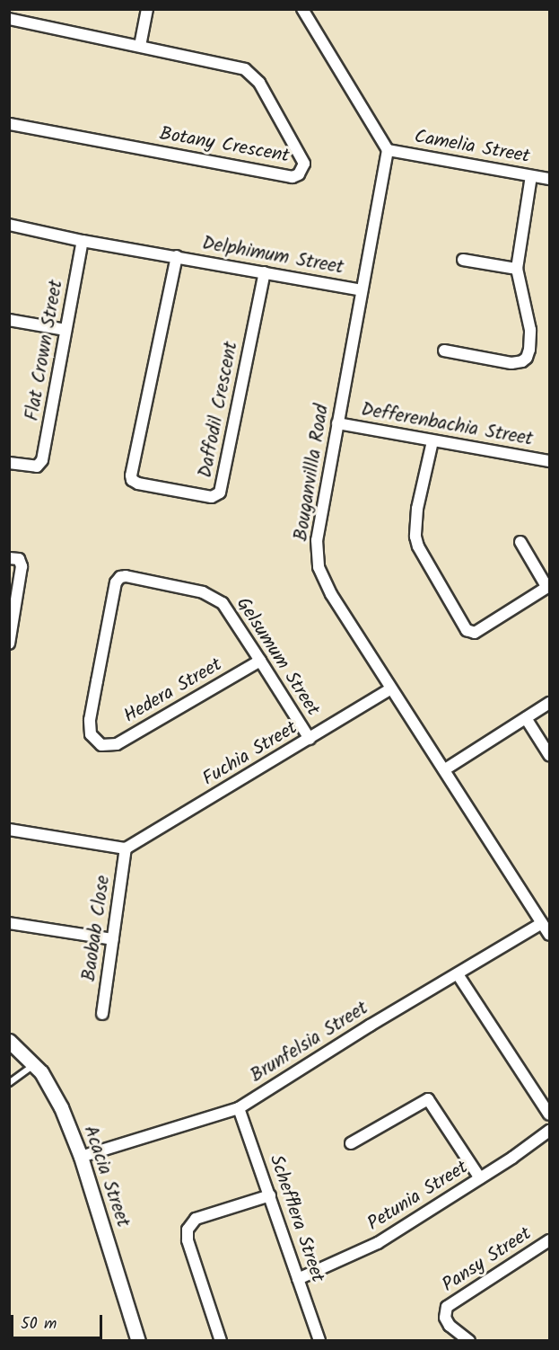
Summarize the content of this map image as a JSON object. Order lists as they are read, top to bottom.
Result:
{
  "streets": {
    "street": [
      "Botany Crescent",
      "Camelia Street",
      "Delphimum Street",
      "Flat Crown Street",
      "Daffodil Crescent",
      "Defferenbachia Street",
      "Bouganvillla Road",
      "Gelsumum Street",
      "Hedera Street",
      "Fuchia Street",
      "Baobab Close",
      "Brunfelsia Street",
      "Acacia Street",
      "Petunia Street",
      "Schefflera Street",
      "Pansy Street"
    ]
  },
  "crossings": [
    ["Camelia Street", "Bouganvillla Road"],
    ["Delphimum Street", "Flat Crown Street"],
    ["Delphimum Street", "Daffodil Crescent"],
    ["Delphimum Street", "Bouganvillla Road"],
    ["Defferenbachia Street", "Bouganvillla Road"],
    ["Bouganvillla Road", "Fuchia Street"],
    ["Bouganvillla Road", "Brunfelsia Street"],
    ["Gelsumum Street", "Hedera Street"],
    ["Gelsumum Street", "Fuchia Street"],
    ["Fuchia Street", "Baobab Close"],
    ["Brunfelsia Street", "Acacia Street"],
    ["Brunfelsia Street", "Schefflera Street"],
    ["Petunia Street", "Schefflera Street"]
  ],
  "scale_bar": "50 m"
}
